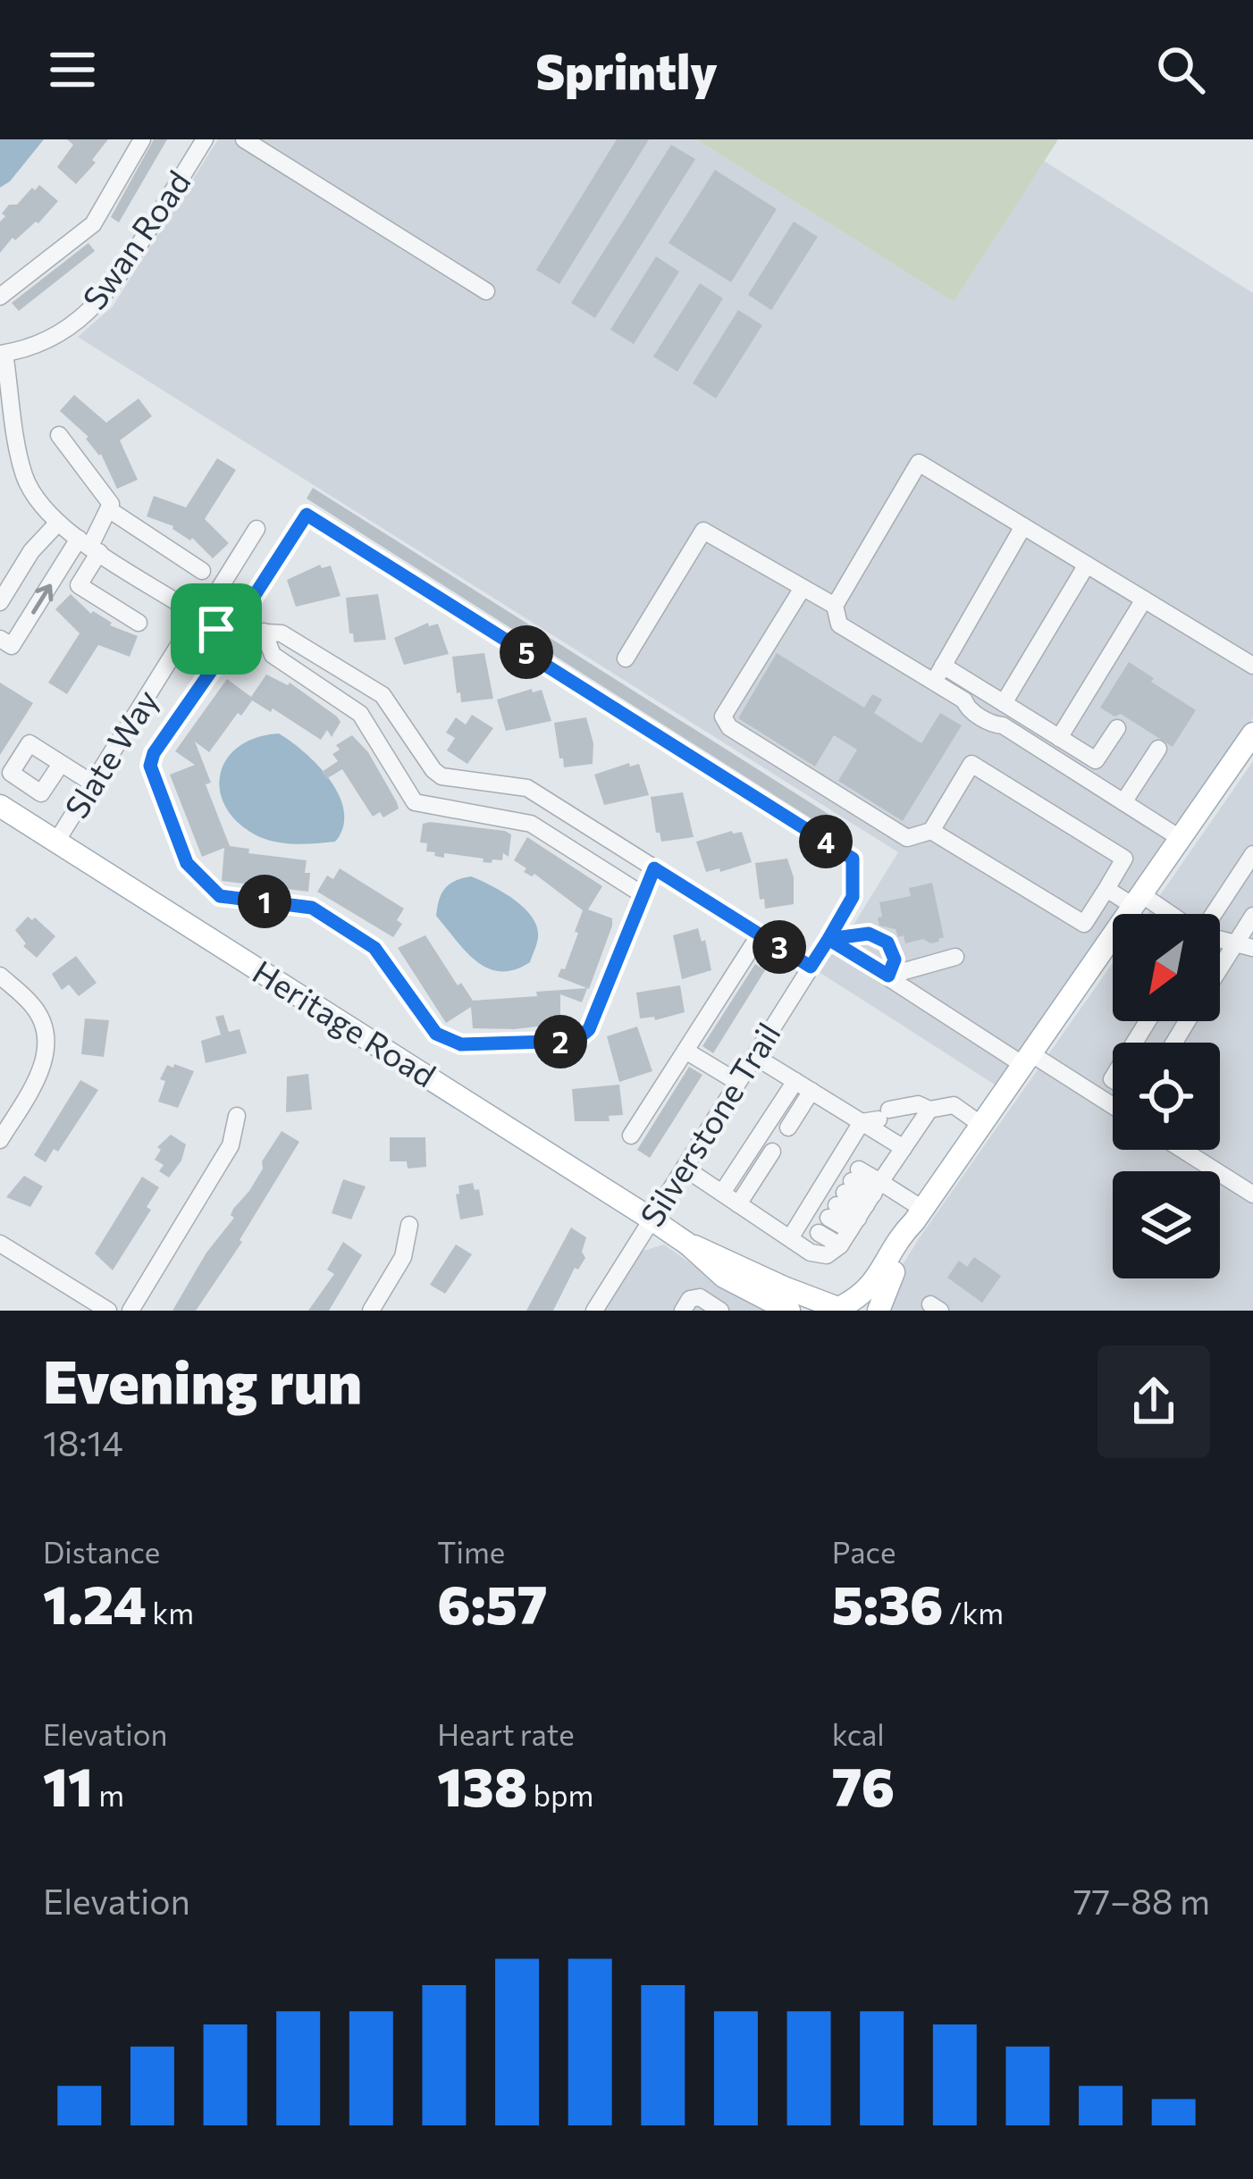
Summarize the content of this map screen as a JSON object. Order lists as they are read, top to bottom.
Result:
{
  "streets": {
    "main road": ["Heritage Road"],
    "street": ["Swan Road", "Slate Way", "Silverstone Trail"]
  },
  "crossings": [
    ["Slate Way", "Heritage Road"],
    ["Heritage Road", "Silverstone Trail"]
  ],
  "north": "bottom left",
  "page": {
    "header": "Sprintly",
    "pins": [
      "5",
      "4",
      "1",
      "3",
      "2"
    ],
    "heading": ["Evening run", "18:14"],
    "stats": [
      ["Distance", "1.24 km"],
      ["Time", "6:57"],
      ["Pace", "5:36 /km"],
      ["Elevation", "11 m"],
      ["Heart rate", "138 bpm"],
      ["kcal", "76"]
    ],
    "chart": ["Elevation", "77–88 m"]
  }
}
